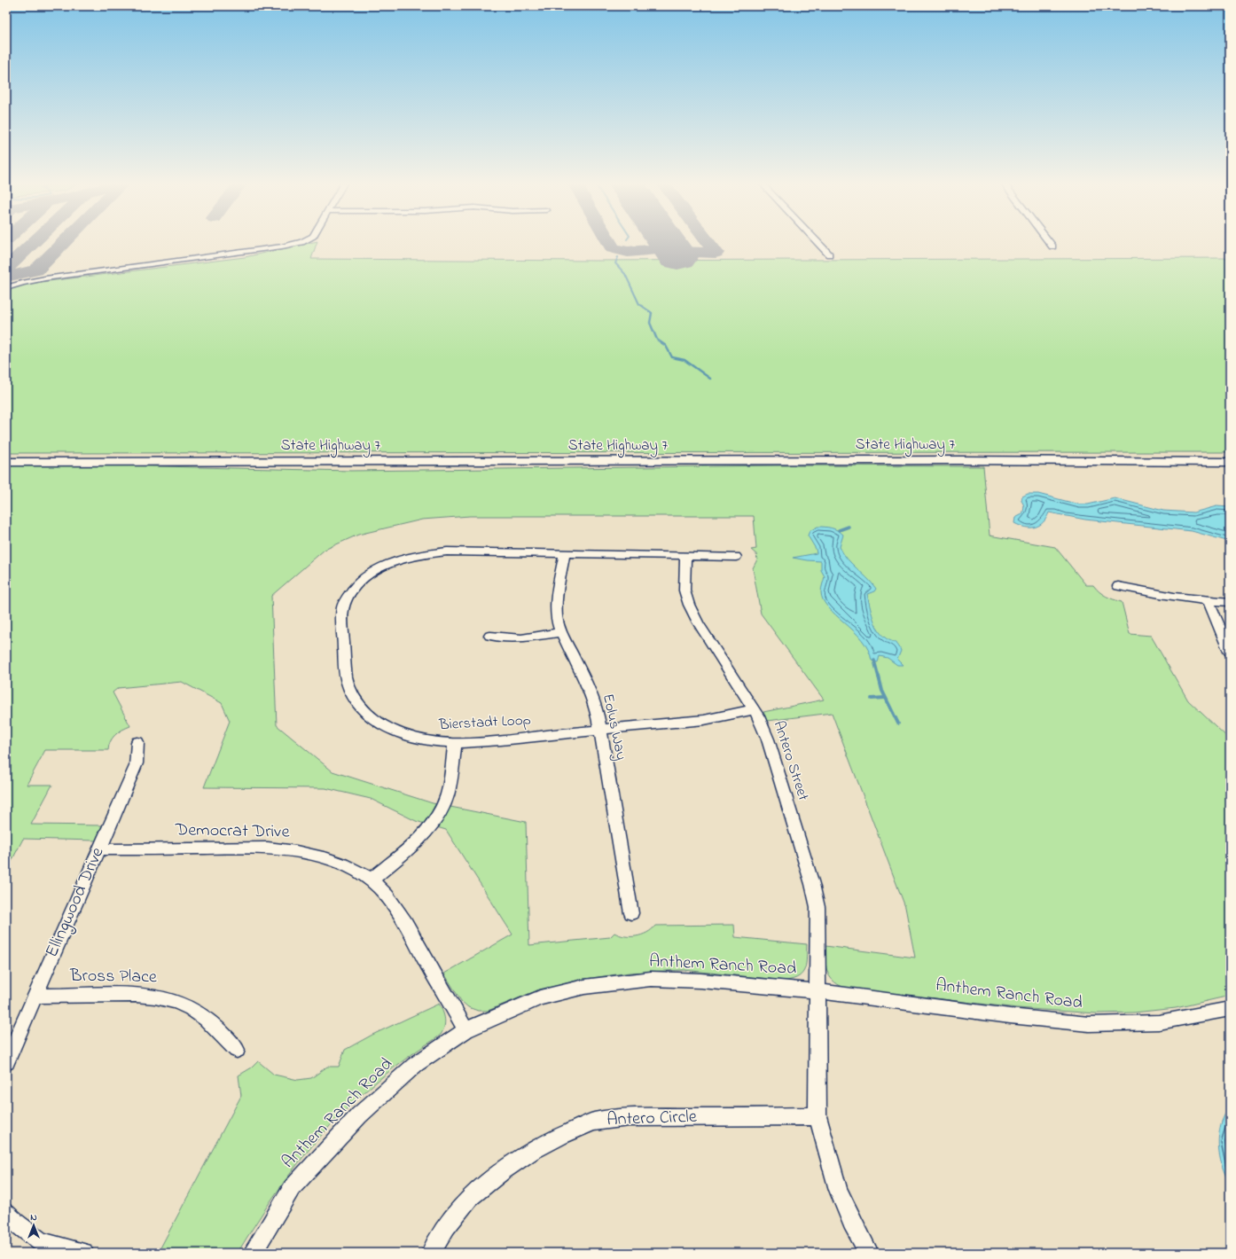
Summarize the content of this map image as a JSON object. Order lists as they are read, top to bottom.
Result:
{
  "streets": {
    "main road": ["State Highway 7"],
    "street": [
      "Bierstadt Loop",
      "Eolus Way",
      "Antero Street",
      "Democrat Drive",
      "Ellingwood Drive",
      "Anthem Ranch Road",
      "Bross Place",
      "Antero Circle"
    ]
  },
  "crossings": [
    ["Bierstadt Loop", "Eolus Way"],
    ["Bierstadt Loop", "Antero Street"],
    ["Antero Street", "Anthem Ranch Road"],
    ["Democrat Drive", "Ellingwood Drive"],
    ["Democrat Drive", "Anthem Ranch Road"],
    ["Ellingwood Drive", "Bross Place"]
  ],
  "north": "top"
}
